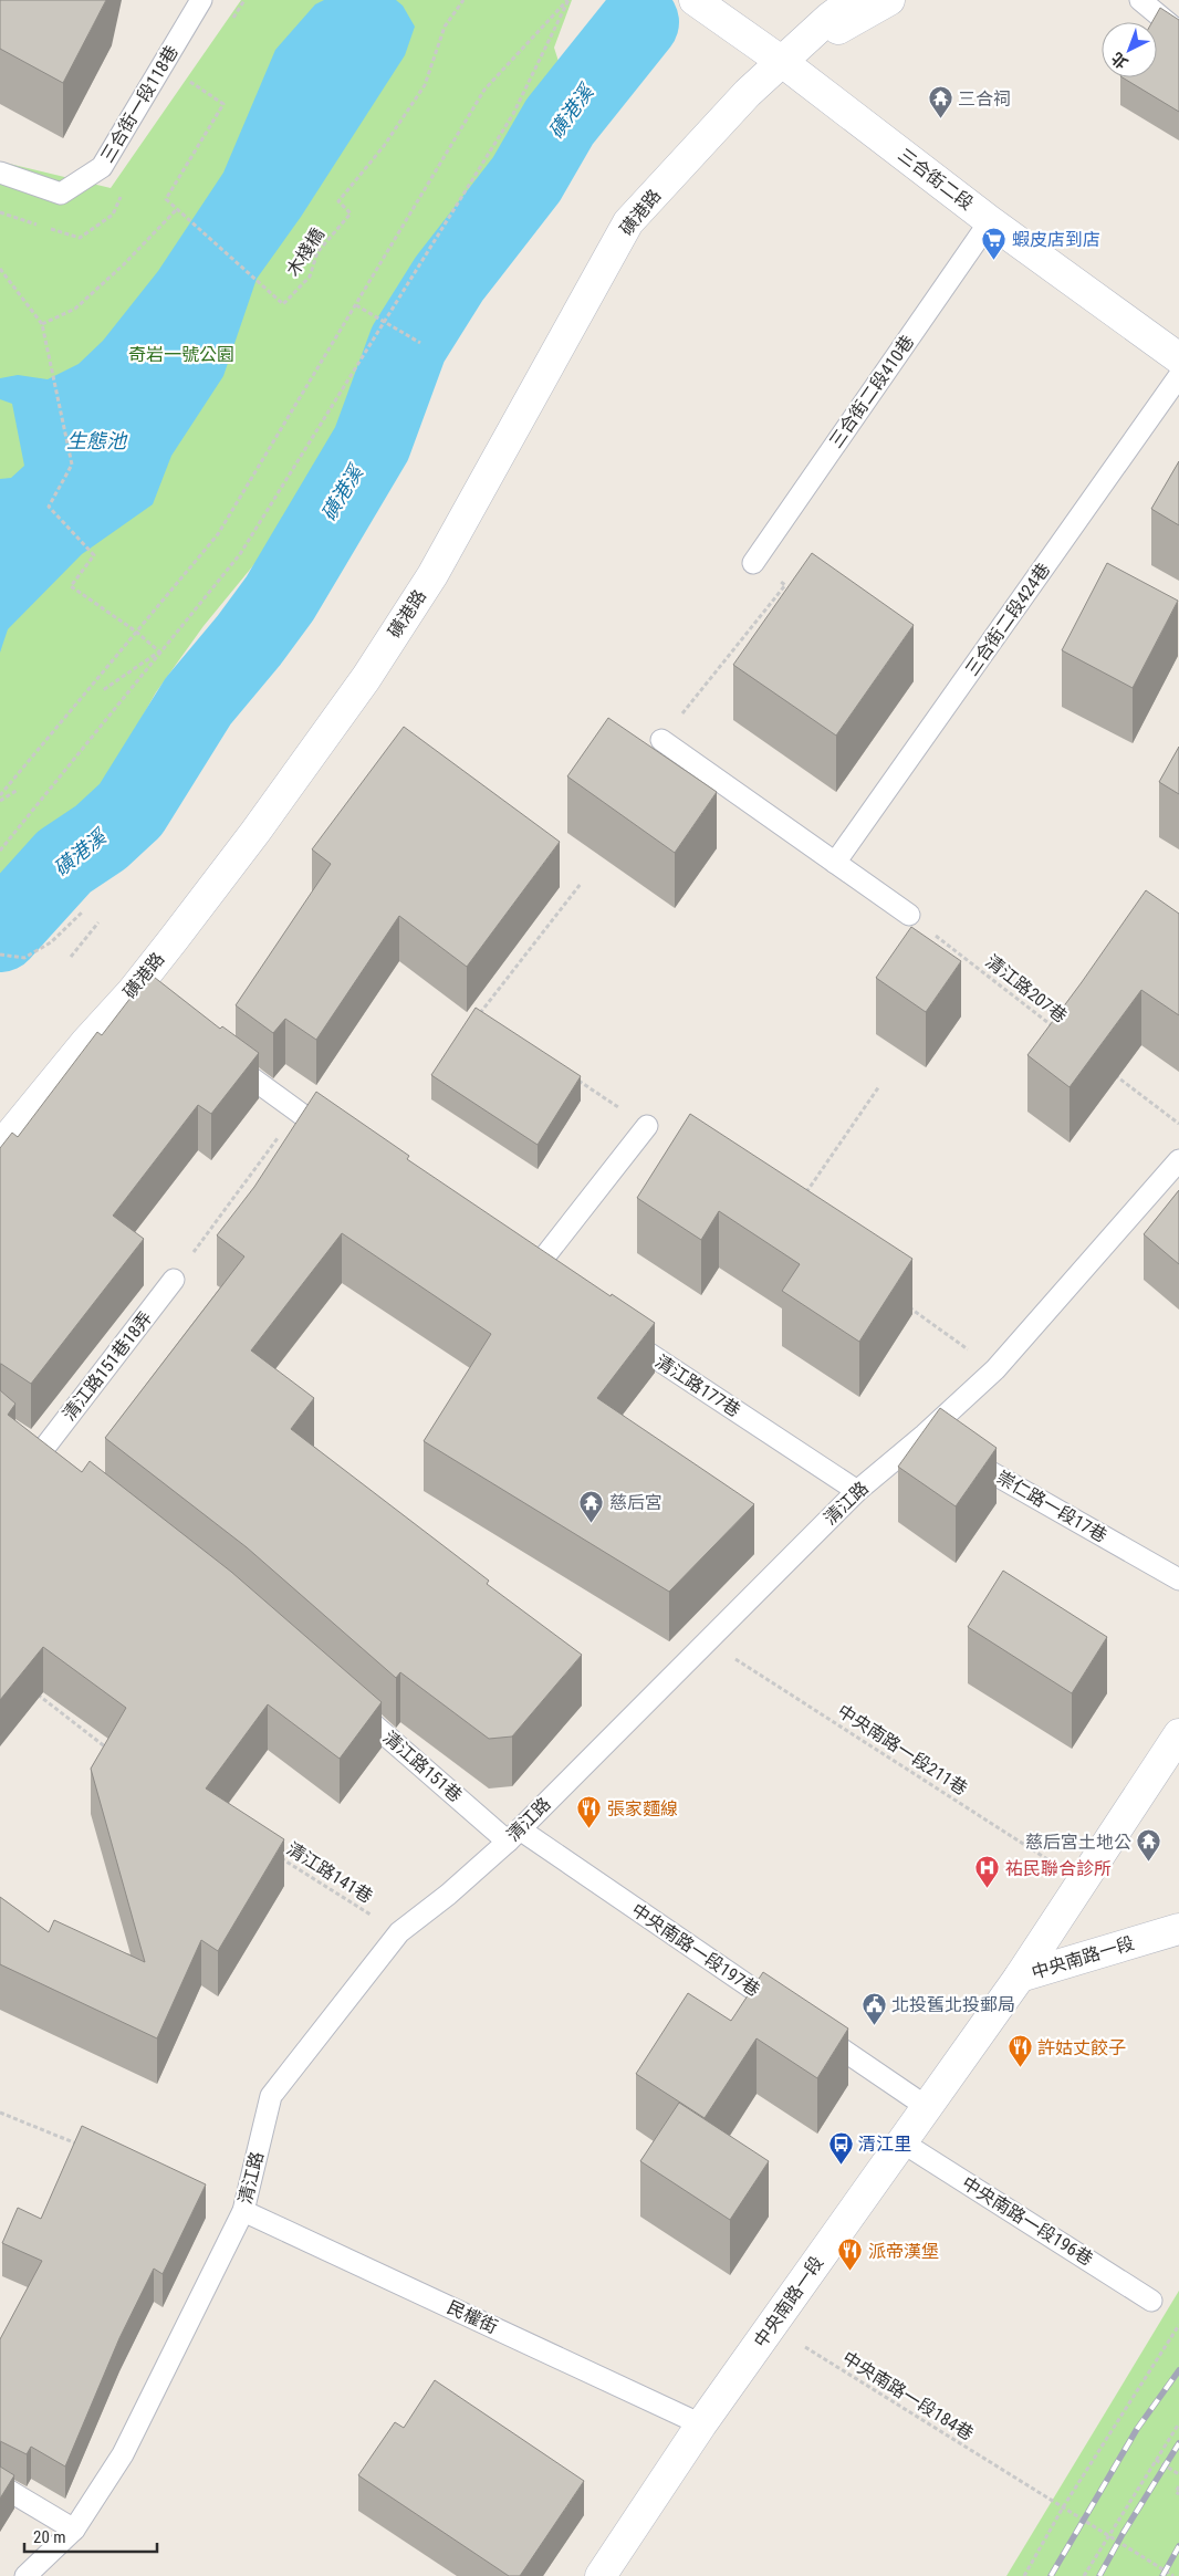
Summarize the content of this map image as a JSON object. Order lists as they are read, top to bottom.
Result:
{
  "streets": {
    "street": ["三合街二段", "磺港路", "中央南路一段"],
    "lane": [
      "三合街一段118巷",
      "三合街二段410巷",
      "三合街二段424巷",
      "清江路151巷18弄",
      "清江路177巷",
      "清江路",
      "崇仁路一段17巷",
      "清江路151巷",
      "中央南路一段197巷",
      "中央南路一段196巷",
      "民權街"
    ],
    "path": [
      "木棧橋",
      "清江路207巷",
      "中央南路一段211巷",
      "清江路141巷",
      "中央南路一段184巷"
    ]
  },
  "crossings": [
    ["三合街二段", "磺港路"],
    ["三合街二段", "三合街二段410巷"],
    ["清江路177巷", "清江路"],
    ["清江路", "崇仁路一段17巷"],
    ["清江路", "中央南路一段211巷"],
    ["清江路", "清江路151巷"],
    ["清江路", "清江路141巷"],
    ["清江路", "中央南路一段197巷"],
    ["清江路", "民權街"],
    ["清江路151巷", "中央南路一段197巷"],
    ["中央南路一段", "中央南路一段196巷"],
    ["中央南路一段", "民權街"],
    ["中央南路一段", "中央南路一段184巷"]
  ],
  "water": ["磺港溪", "生態池"],
  "parks": ["奇岩一號公園"],
  "places": {
    "temple": ["三合祠", "慈后宮", "慈后宮土地公"],
    "supermarket": ["蝦皮店到店"],
    "restaurant": ["張家麵線", "許姑丈餃子", "派帝漢堡"],
    "hospital": ["祐民聯合診所"],
    "public building": ["北投舊北投郵局"],
    "bus stop": ["清江里"]
  },
  "scale_bar": "20 m",
  "north": "bottom left"
}
